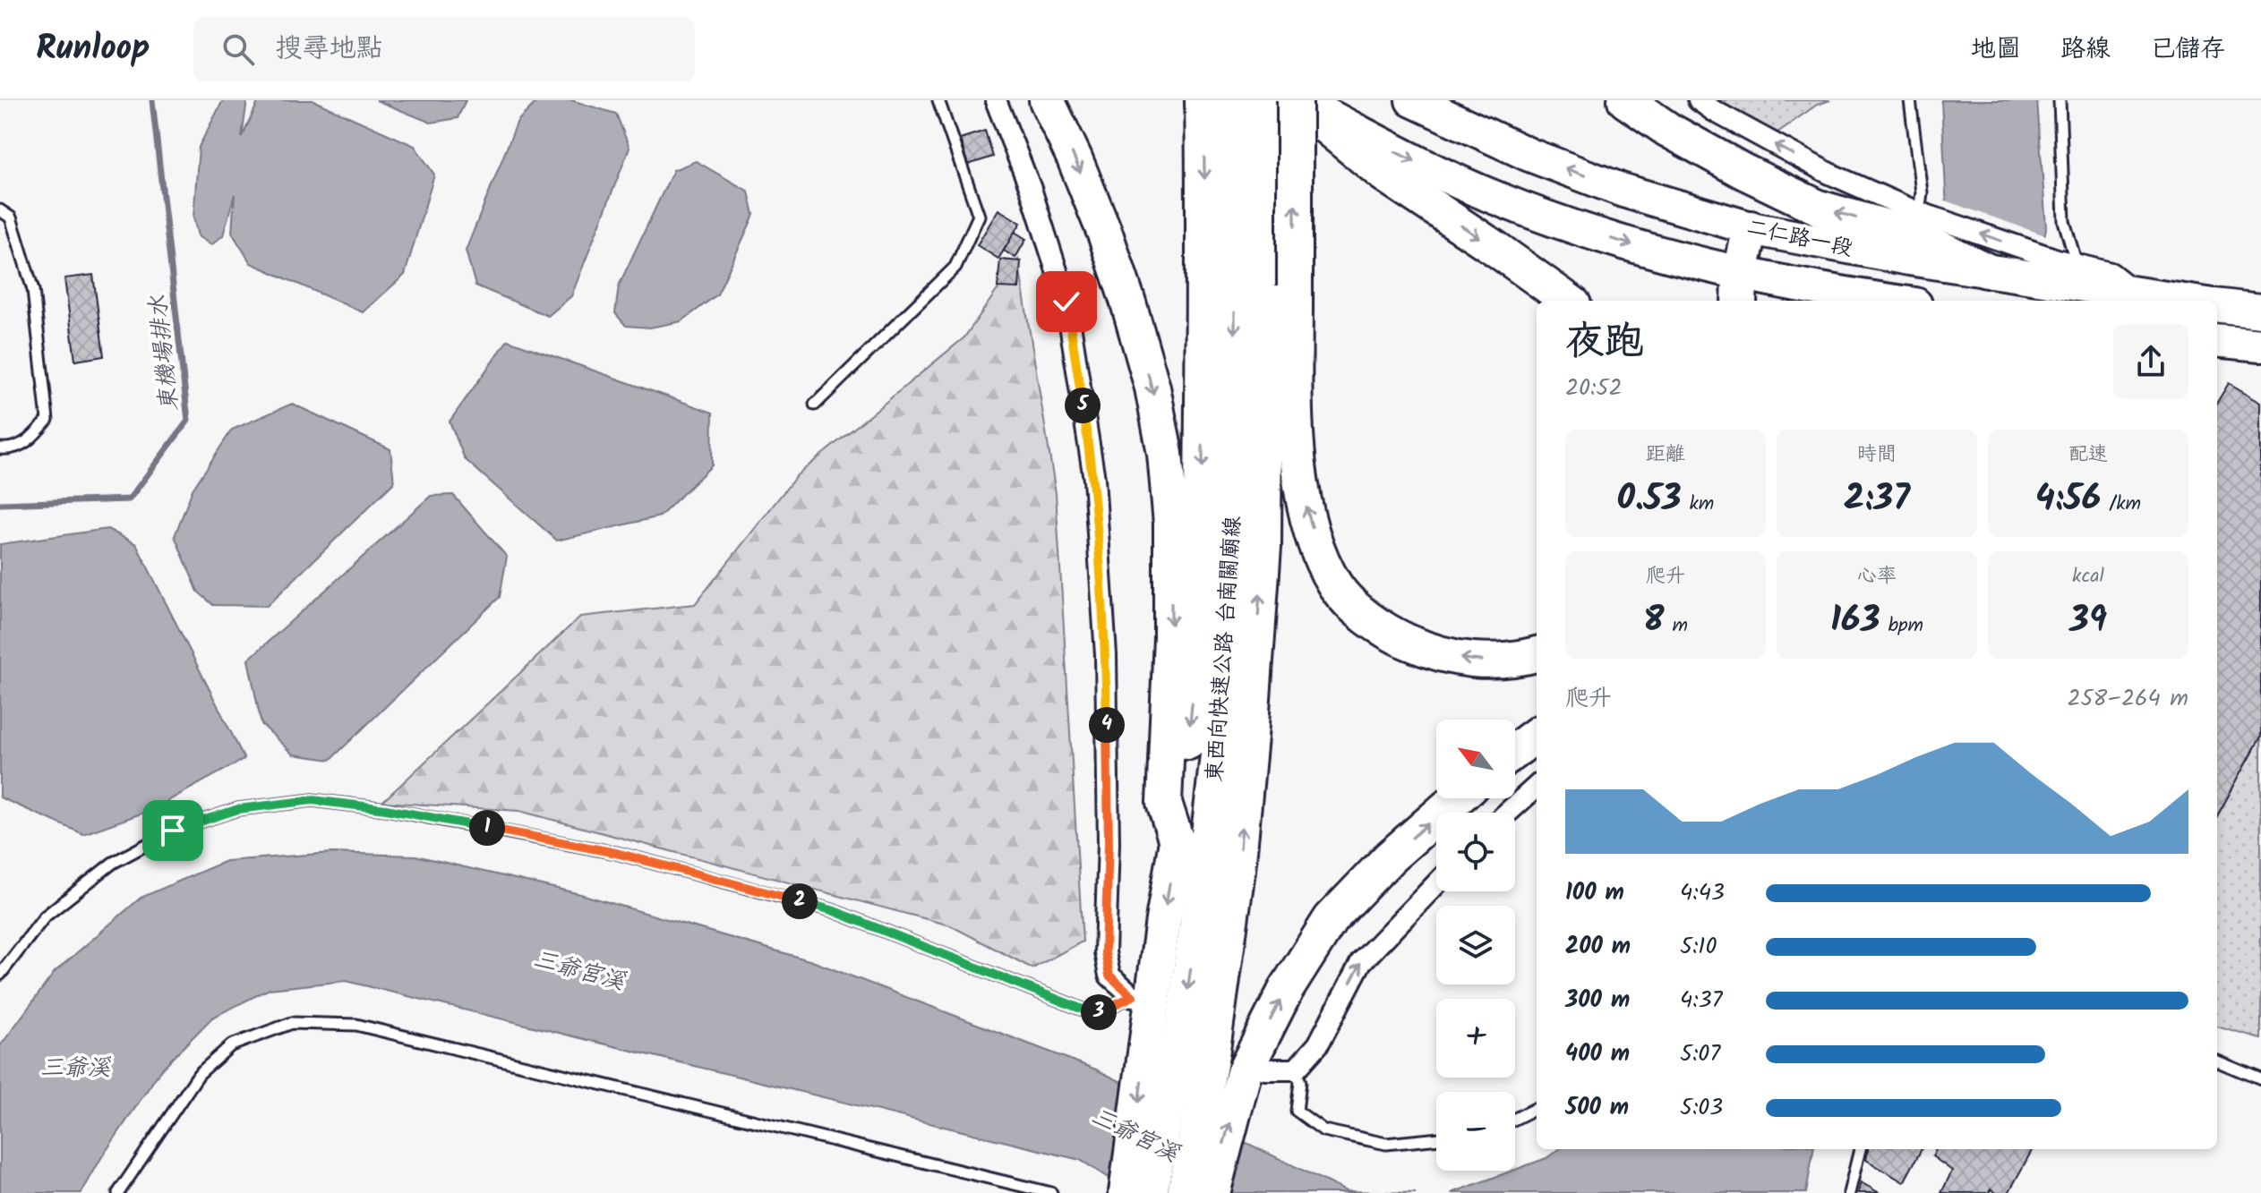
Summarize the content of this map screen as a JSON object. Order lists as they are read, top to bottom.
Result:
{
  "streets": {
    "highway": ["東西向快速公路 台南關廟線"],
    "main road": ["二仁路一段"]
  },
  "water": ["東機場排水", "三爺宮溪", "三爺溪"],
  "north": "top left",
  "page": {
    "header": "Runloop",
    "search": "搜尋地點",
    "nav": ["地圖", "路線", "已儲存"],
    "heading": ["夜跑", "20:52"],
    "pins": [
      "5",
      "4",
      "1",
      "2",
      "3"
    ],
    "stats": [
      ["距離", "0.53 km"],
      ["時間", "2:37"],
      ["配速", "4:56 /km"],
      ["爬升", "8 m"],
      ["心率", "163 bpm"],
      ["kcal", "39"]
    ],
    "chart": ["爬升", "258–264 m"],
    "map_buttons": ["+", "−"],
    "list": [
      {
        "name": "100 m",
        "note": "4:43"
      },
      {
        "name": "200 m",
        "note": "5:10"
      },
      {
        "name": "300 m",
        "note": "4:37"
      },
      {
        "name": "400 m",
        "note": "5:07"
      },
      {
        "name": "500 m",
        "note": "5:03"
      }
    ]
  }
}
